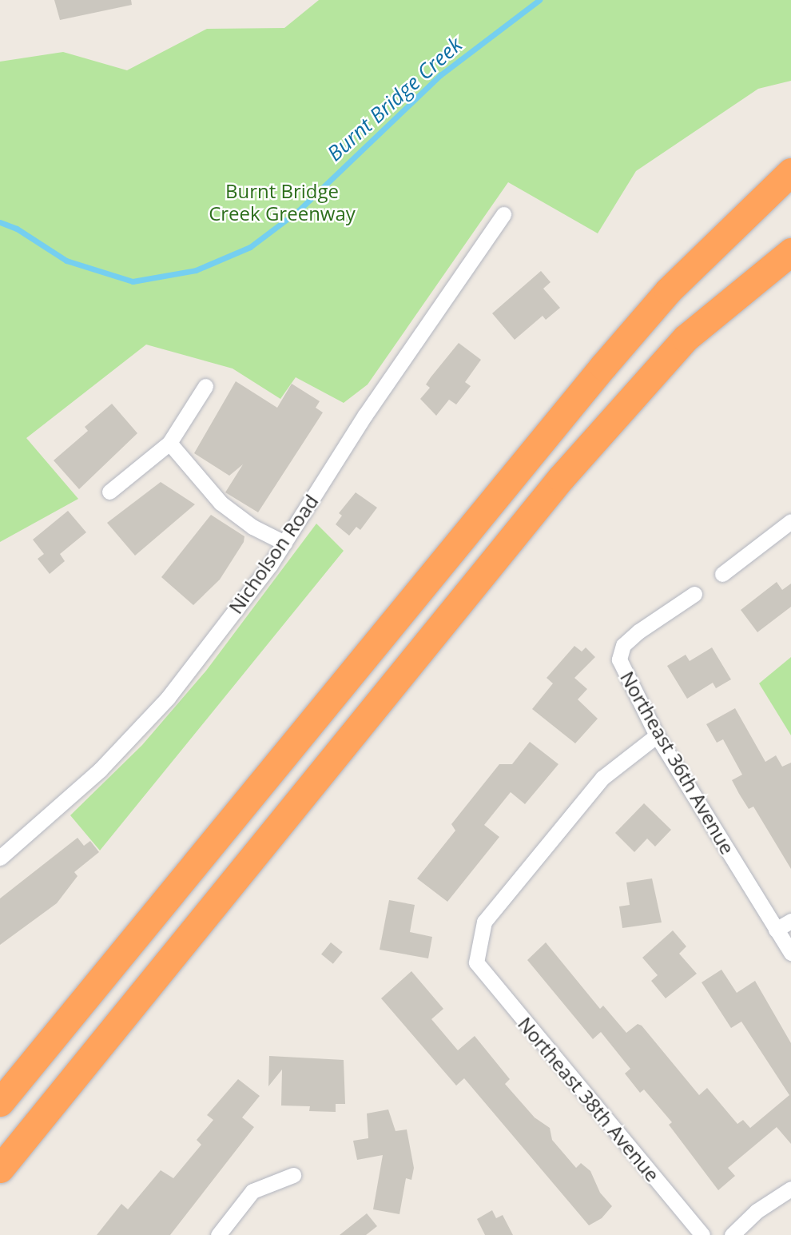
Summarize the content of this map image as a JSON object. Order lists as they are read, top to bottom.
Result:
{
  "streets": {
    "street": ["Nicholson Road", "Northeast 36th Avenue", "Northeast 38th Avenue"]
  },
  "crossings": [
    ["Northeast 36th Avenue", "Northeast 38th Avenue"]
  ],
  "water": ["Burnt Bridge Creek"],
  "parks": ["Burnt Bridge Creek Greenway"]
}
